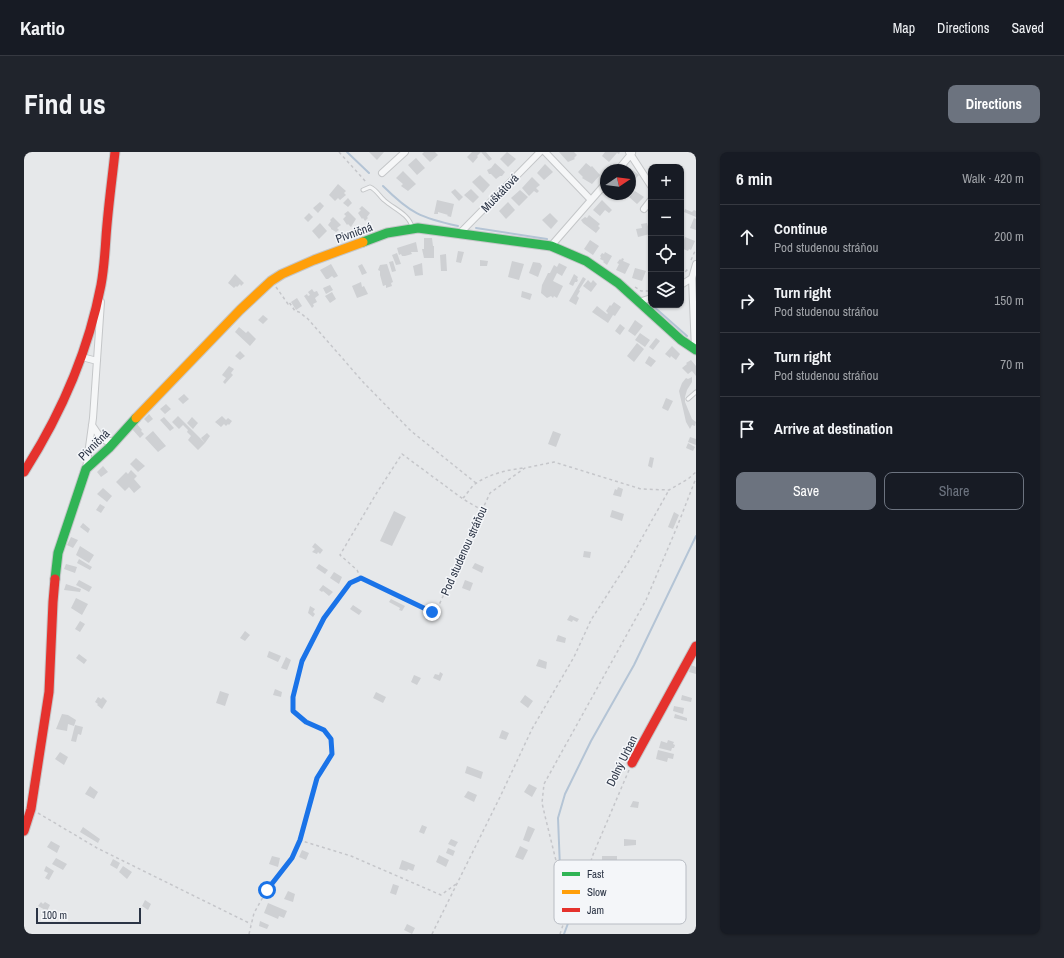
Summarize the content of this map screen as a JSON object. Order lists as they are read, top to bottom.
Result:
{
  "streets": {
    "street": ["Muškátová", "Pivničná", "Dolný Urban"],
    "path": ["Pod studenou stráňou"]
  },
  "crossings": [
    ["Muškátová", "Pivničná"]
  ],
  "legend": ["Fast", "Slow", "Jam"],
  "scale_bar": "100 m",
  "north": "right",
  "page": {
    "header": "Kartio",
    "nav": ["Map", "Directions", "Saved"],
    "title": "Find us",
    "buttons": [
      "Directions",
      ["Save", "Share"]
    ],
    "heading": ["6 min", "Walk · 420 m"],
    "map_buttons": ["+", "−"],
    "list": [
      ["Continue", "Pod studenou stráňou", "200 m"],
      ["Turn right", "Pod studenou stráňou", "150 m"],
      ["Turn right", "Pod studenou stráňou", "70 m"],
      "Arrive at destination"
    ],
    "scale": "100 m"
  }
}
